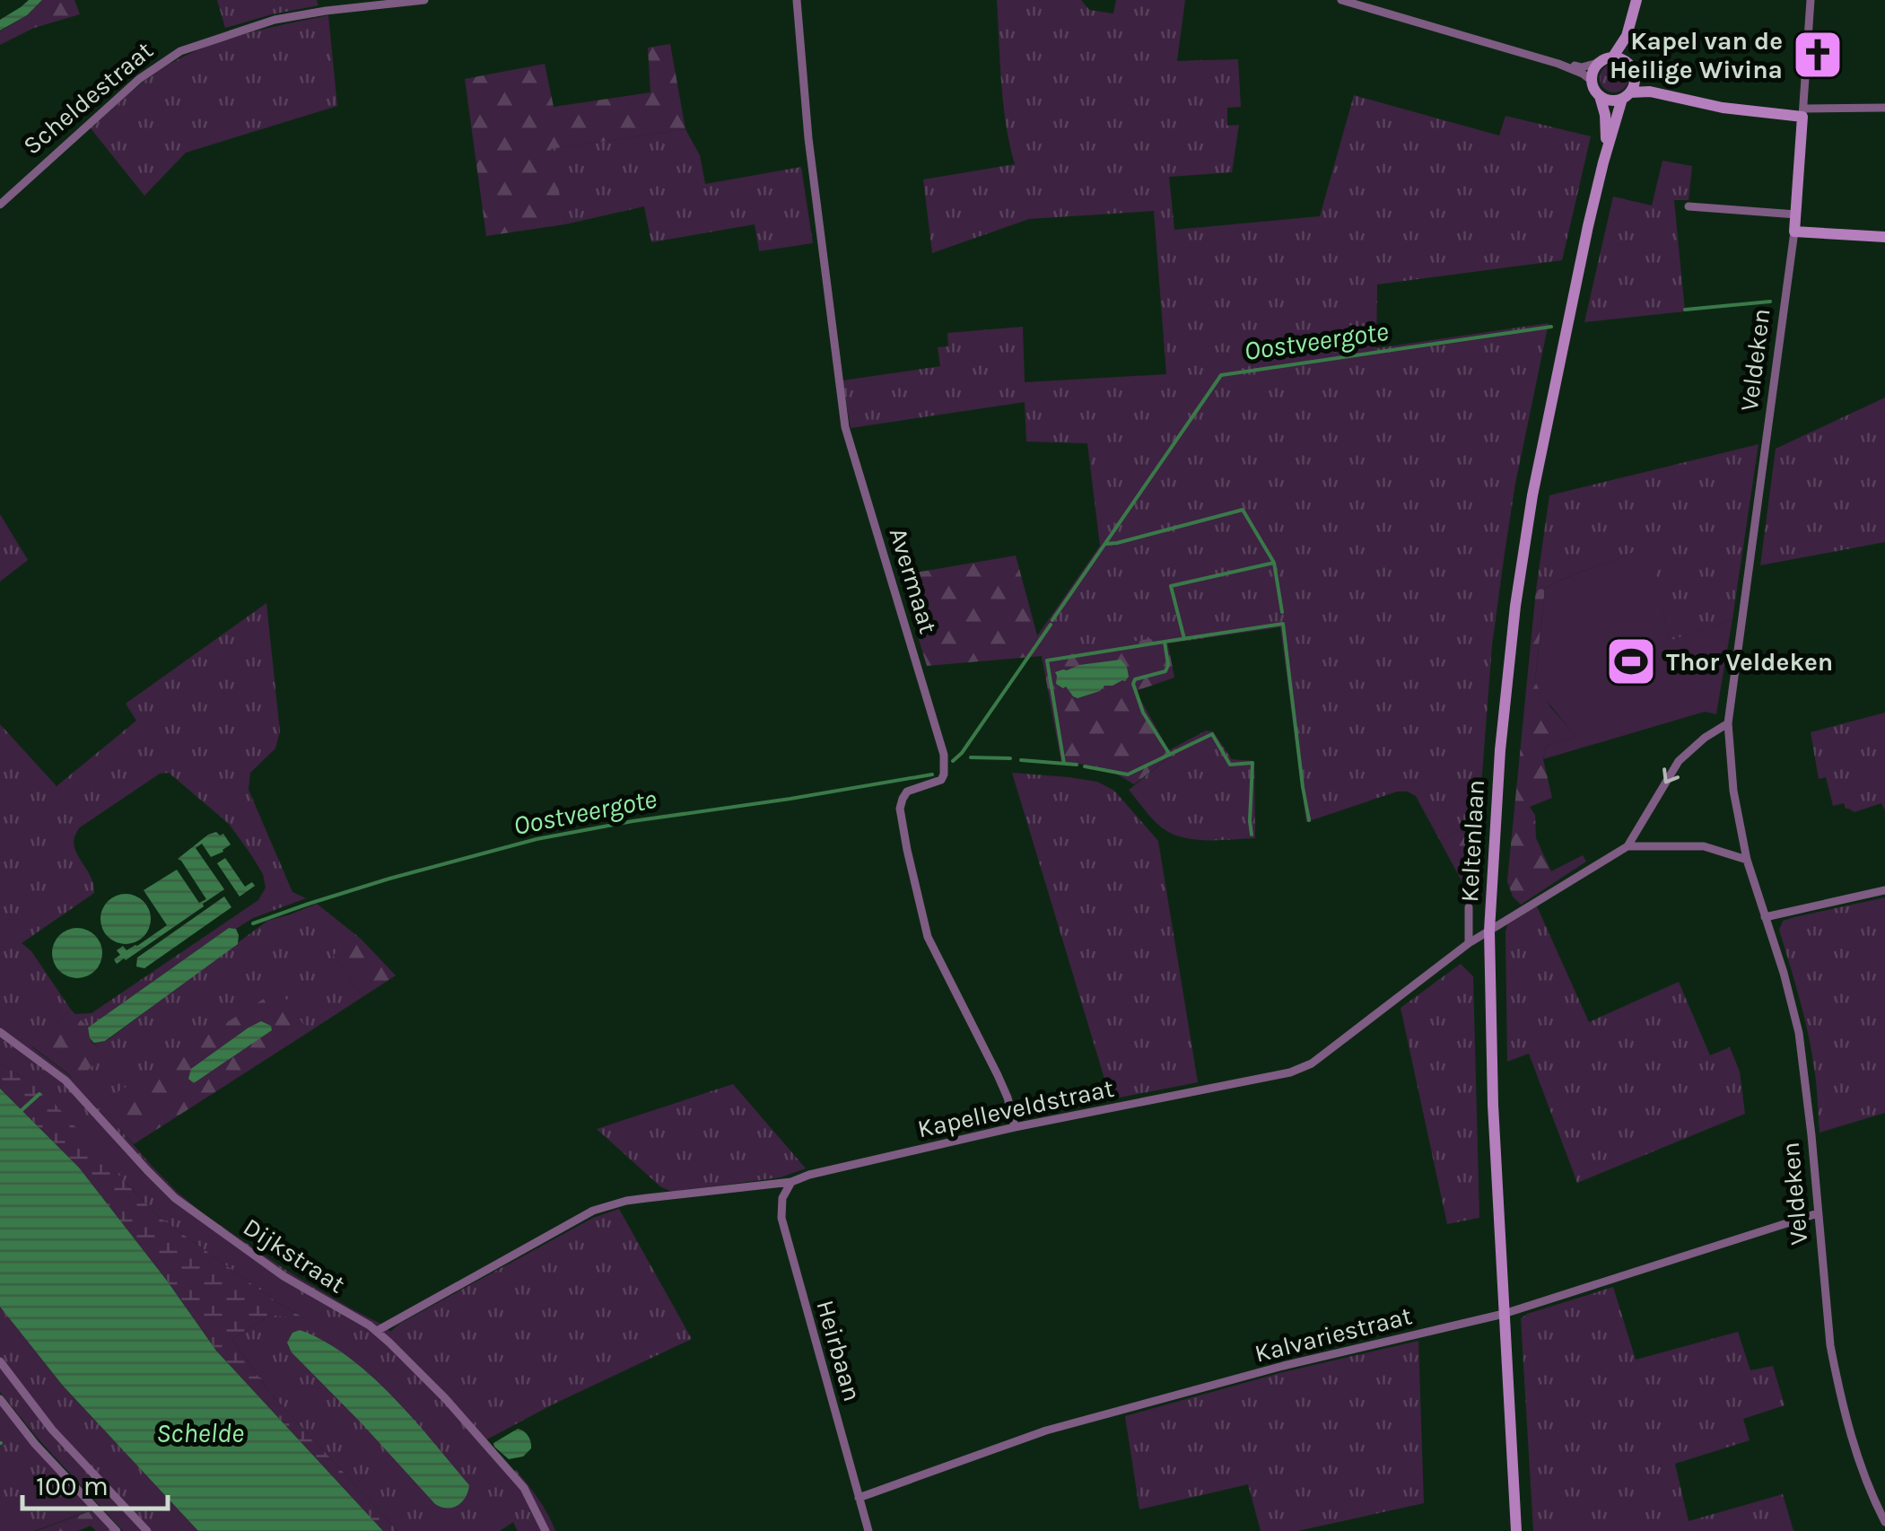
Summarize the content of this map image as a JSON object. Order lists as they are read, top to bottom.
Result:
{
  "streets": {
    "main road": ["Veldeken", "Keltenlaan"],
    "street": [
      "Scheldestraat",
      "Avermaat",
      "Kapelleveldstraat",
      "Dijkstraat",
      "Kalvariestraat",
      "Heirbaan"
    ]
  },
  "crossings": [
    ["Veldeken", "Kalvariestraat"],
    ["Avermaat", "Kapelleveldstraat"],
    ["Keltenlaan", "Kapelleveldstraat"],
    ["Keltenlaan", "Kalvariestraat"],
    ["Kapelleveldstraat", "Dijkstraat"],
    ["Kapelleveldstraat", "Heirbaan"],
    ["Kalvariestraat", "Heirbaan"]
  ],
  "water": ["Oostveergote", "Schelde"],
  "places": {
    "church": ["Kapel van de Heilige Wivina"],
    "sports": ["Thor Veldeken"]
  },
  "scale_bar": "100 m"
}
